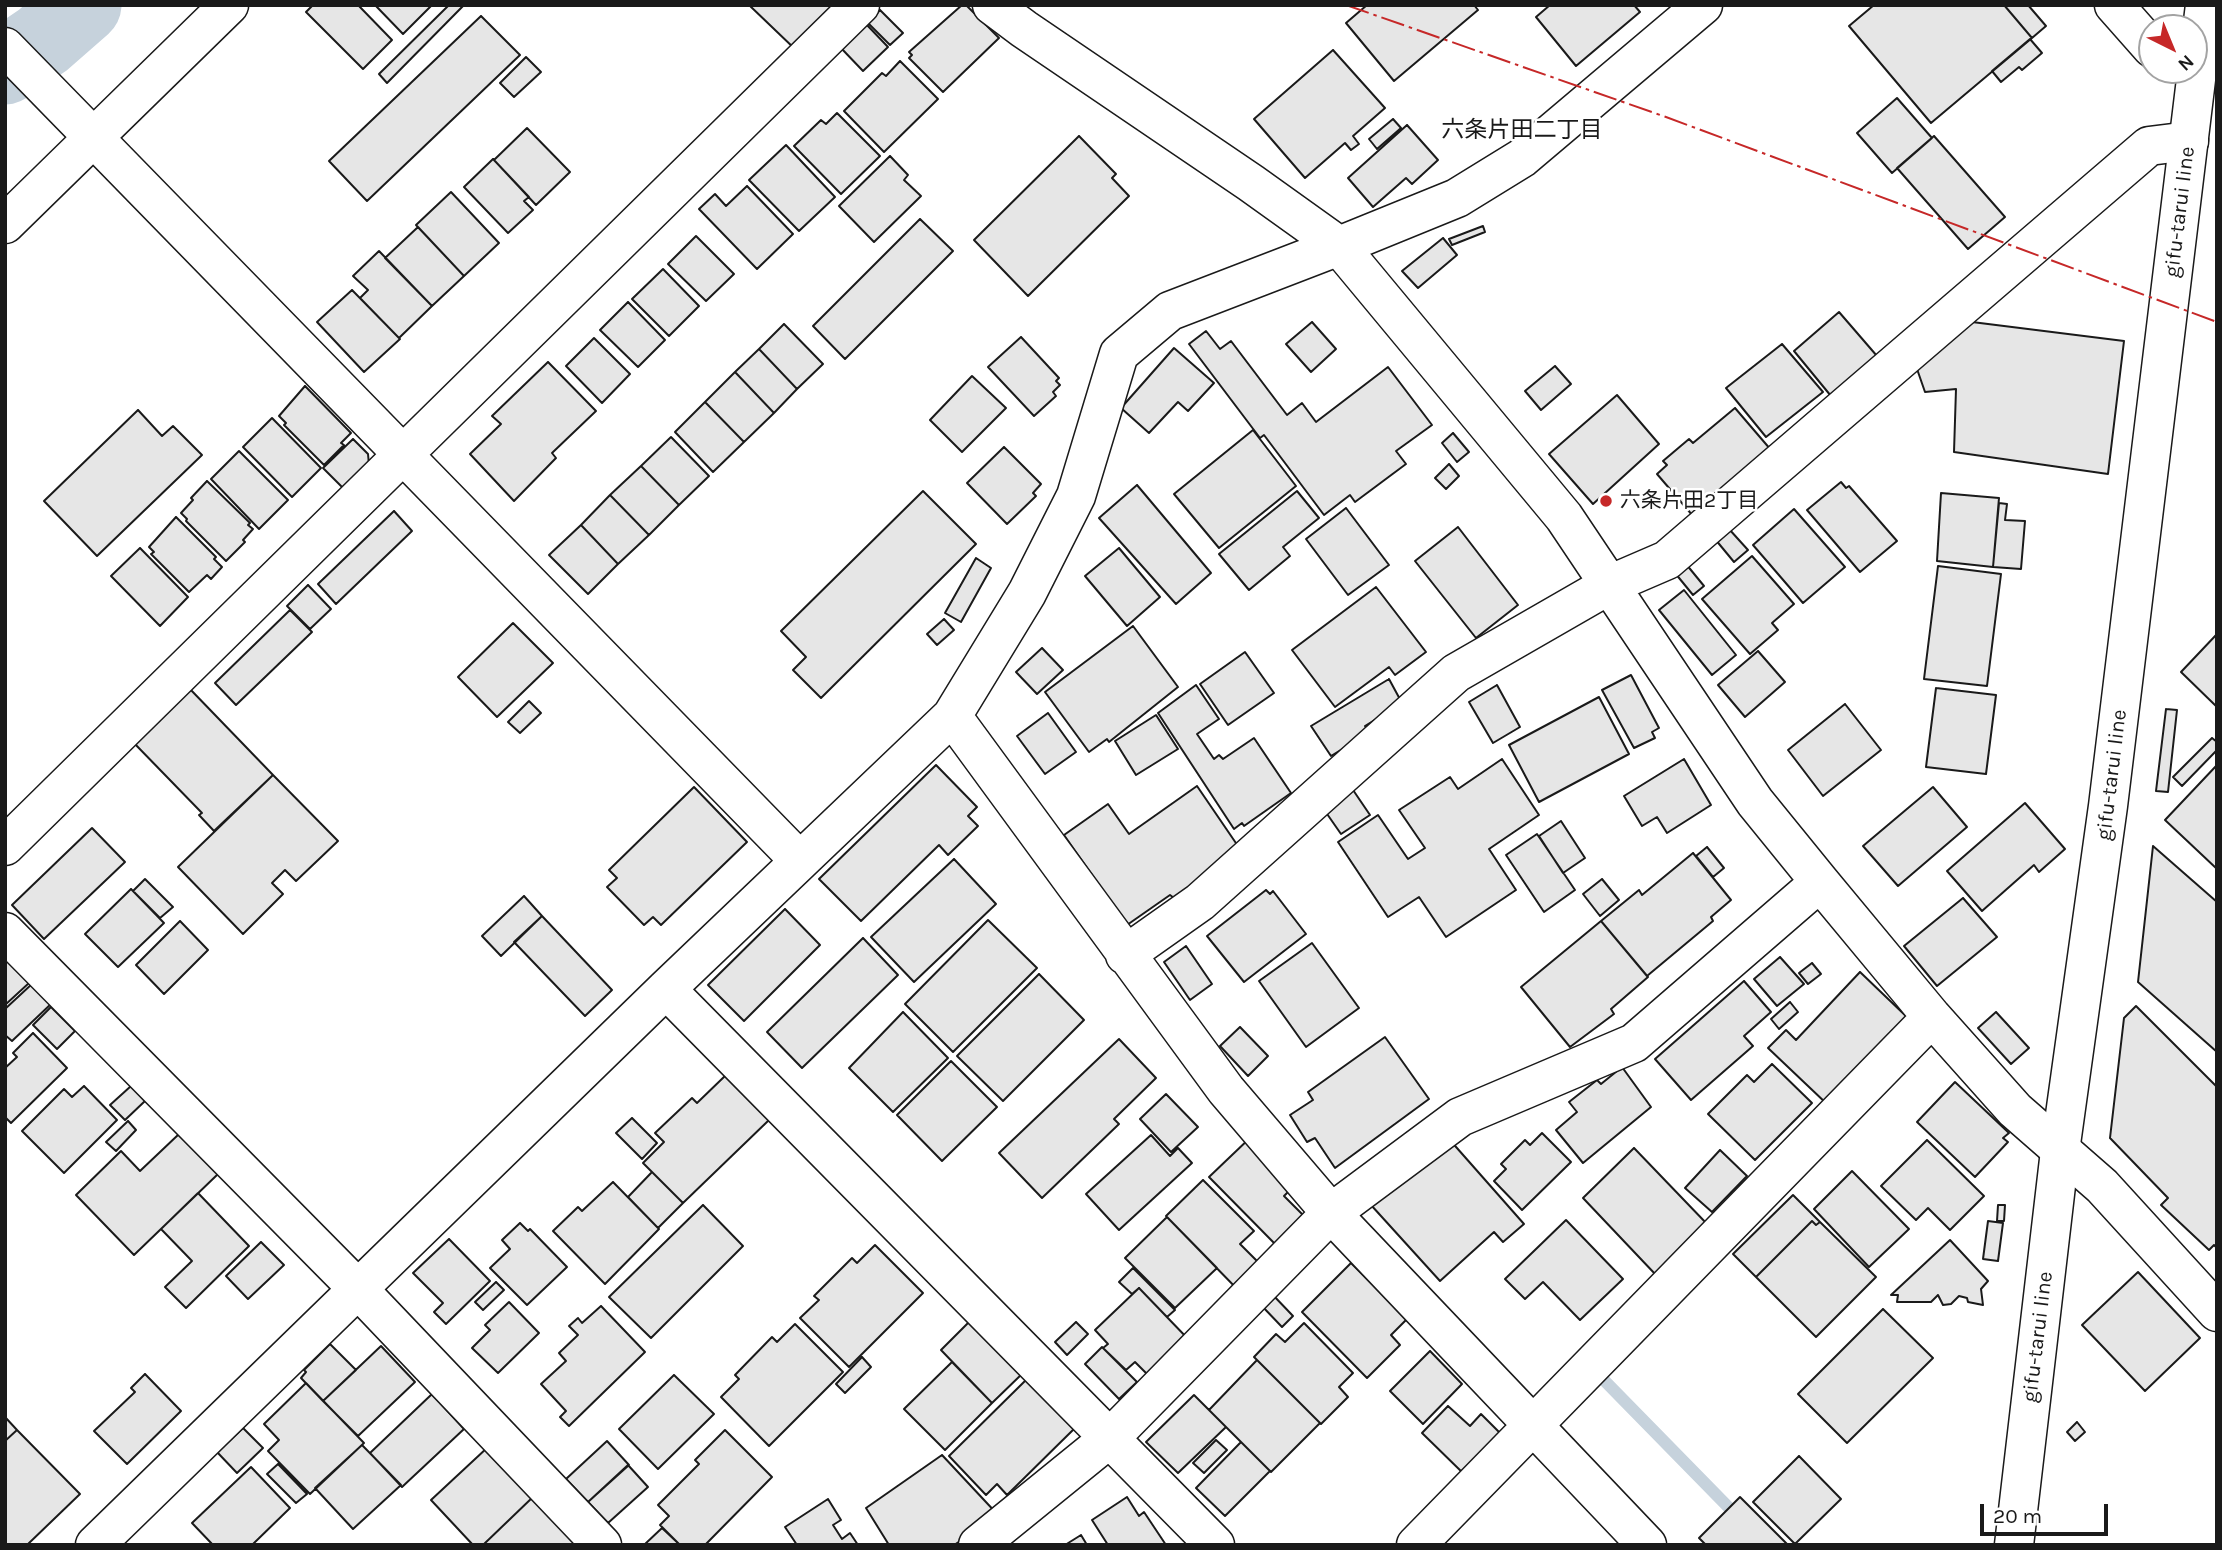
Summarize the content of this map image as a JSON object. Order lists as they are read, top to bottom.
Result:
{
  "streets": {
    "street": ["gifu-tarui line"]
  },
  "districts": ["六条片田二丁目"],
  "places": ["六条片田2丁目"],
  "scale_bar": "20 m",
  "north": "bottom right"
}
